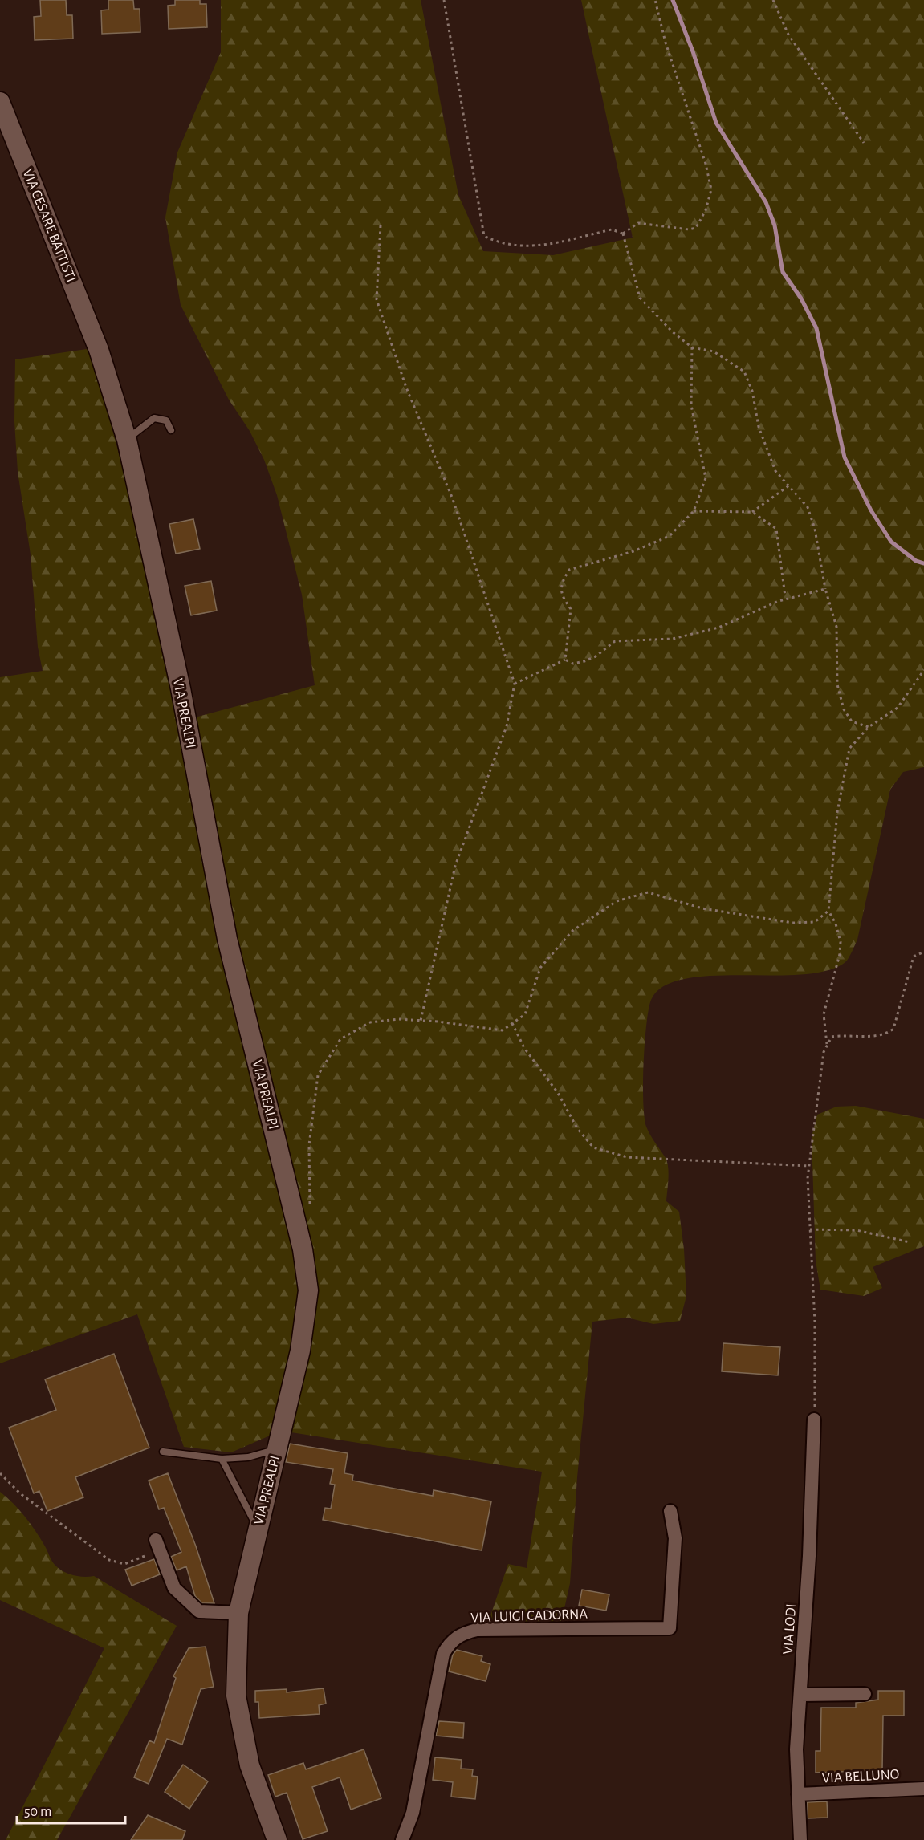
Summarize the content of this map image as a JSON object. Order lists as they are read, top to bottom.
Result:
{
  "streets": {
    "street": [
      "VIA CESARE BATTISTI",
      "VIA PREALPI",
      "VIA LUIGI CADORNA",
      "VIA LODI",
      "VIA BELLUNO"
    ]
  },
  "crossings": [
    ["VIA CESARE BATTISTI", "VIA PREALPI"],
    ["VIA LODI", "VIA BELLUNO"]
  ],
  "scale_bar": "50 m"
}
